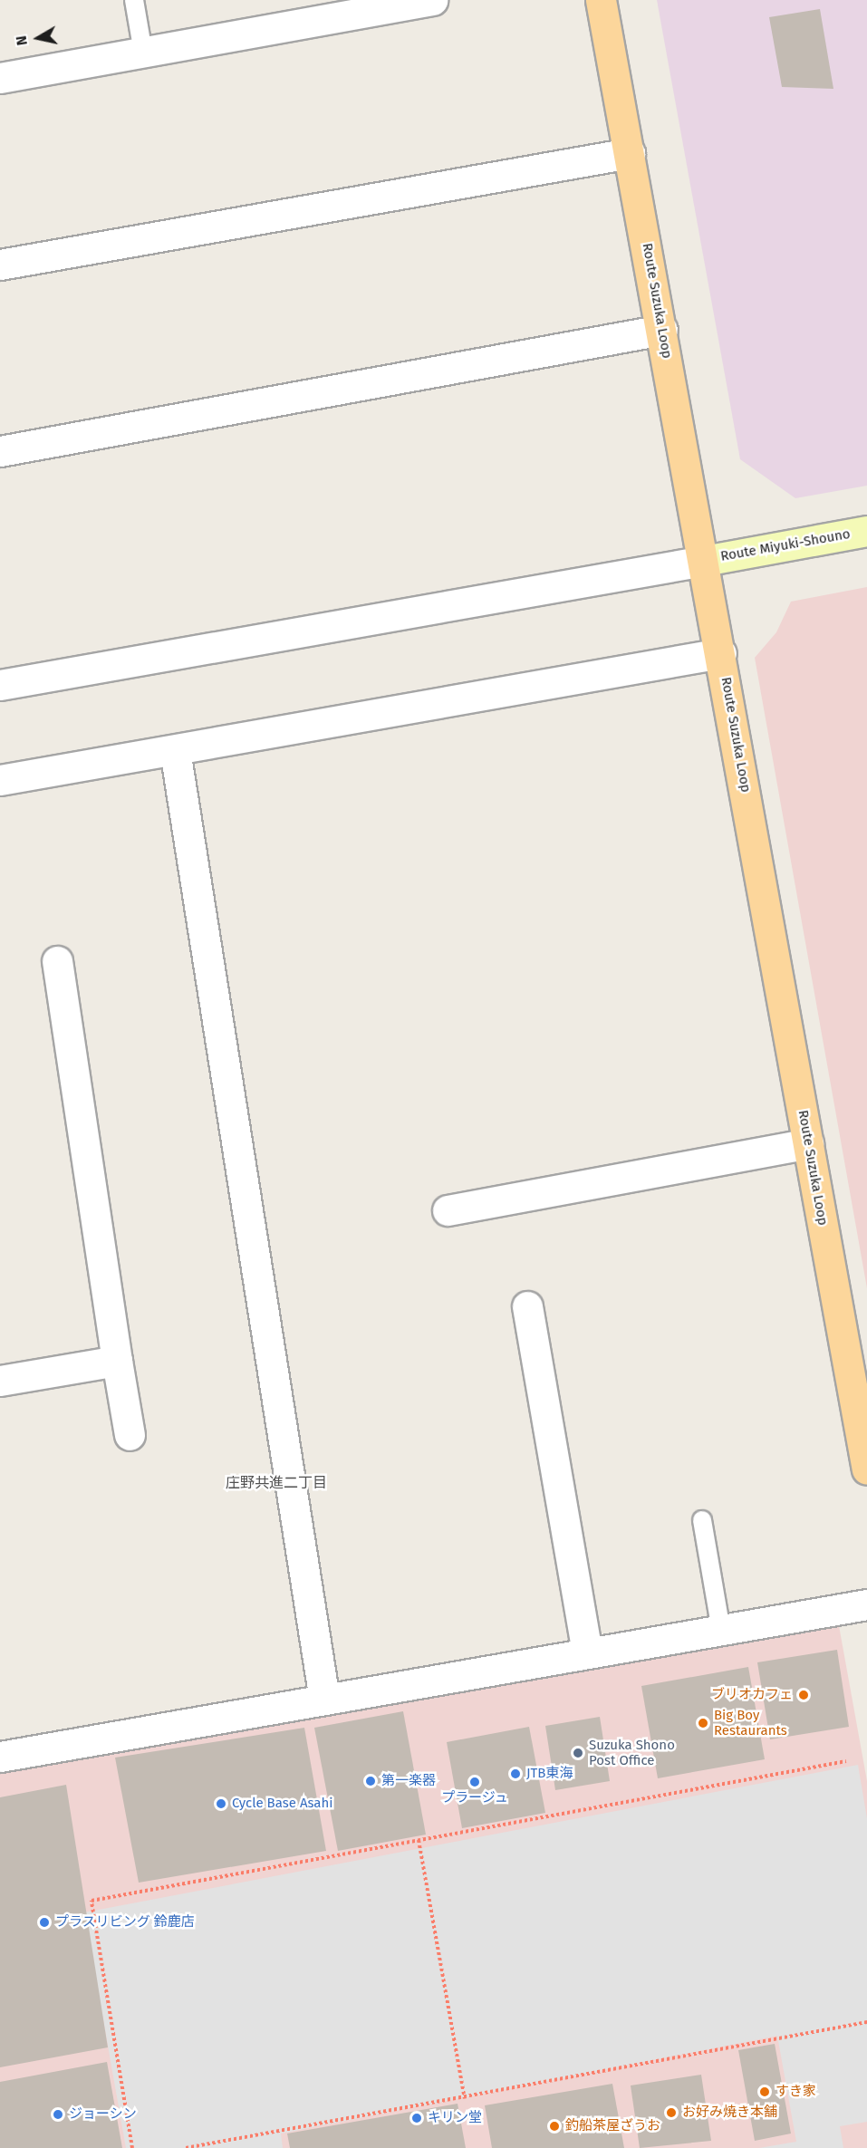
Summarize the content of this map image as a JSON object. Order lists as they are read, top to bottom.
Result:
{
  "streets": {
    "main road": ["Route Suzuka Loop", "Route Miyuki-Shouno"]
  },
  "crossings": [
    ["Route Suzuka Loop", "Route Miyuki-Shouno"]
  ],
  "districts": ["庄野共進二丁目"],
  "places": [
    "ブリオカフェ",
    "Big Boy Restaurants",
    "Suzuka Shono Post Office",
    "JTB東海",
    "第一楽器",
    "プラージュ",
    "Cycle Base Asahi",
    "プラスリビング 鈴鹿店",
    "すき家",
    "お好み焼き本舗",
    "ジョーシン",
    "キリン堂",
    "釣船茶屋ざうお"
  ],
  "north": "left"
}
